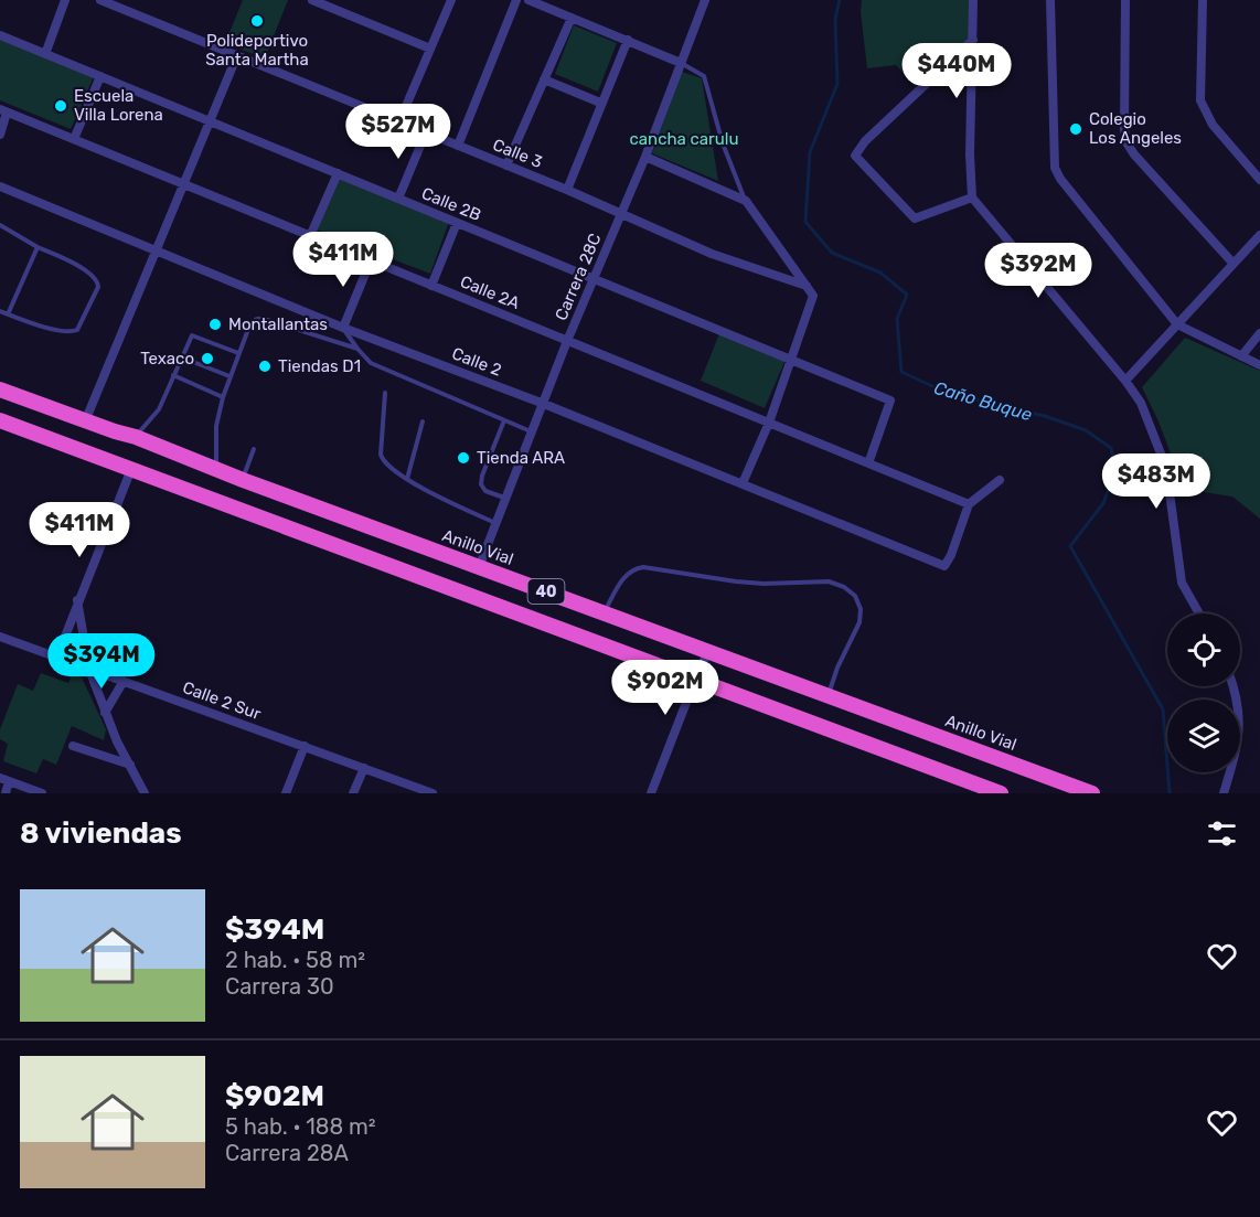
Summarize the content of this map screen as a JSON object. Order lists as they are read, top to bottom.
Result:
{
  "streets": {
    "highway": ["Anillo Vial", "40"],
    "street": [
      "Calle 3",
      "Calle 2B",
      "Carrera 28C",
      "Calle 2A",
      "Calle 2",
      "Calle 2 Sur"
    ]
  },
  "crossings": [
    ["Calle 3", "Carrera 28C"],
    ["Calle 2B", "Carrera 28C"],
    ["Calle 2B", "Calle 2A"],
    ["Carrera 28C", "Calle 2A"],
    ["Carrera 28C", "Calle 2"],
    ["Carrera 28C", "Anillo Vial"],
    ["Calle 2A", "Calle 2"]
  ],
  "water": ["Caño Buque"],
  "parks": ["cancha carulu"],
  "places": [
    "Polideportivo Santa Martha",
    "Escuela Villa Lorena",
    "Colegio Los Angeles",
    "Montallantas",
    "Texaco",
    "Tiendas D1",
    "Tienda ARA"
  ],
  "page": {
    "price": [
      "$440M",
      "$527M",
      "$411M",
      "$392M",
      "$483M",
      "$411M",
      "$394M",
      "$902M"
    ],
    "heading": "8 viviendas",
    "list": [
      {
        "name": "$394M",
        "note": "2 hab. · 58 m² · Carrera 30"
      },
      {
        "name": "$902M",
        "note": "5 hab. · 188 m² · Carrera 28A"
      }
    ]
  }
}
